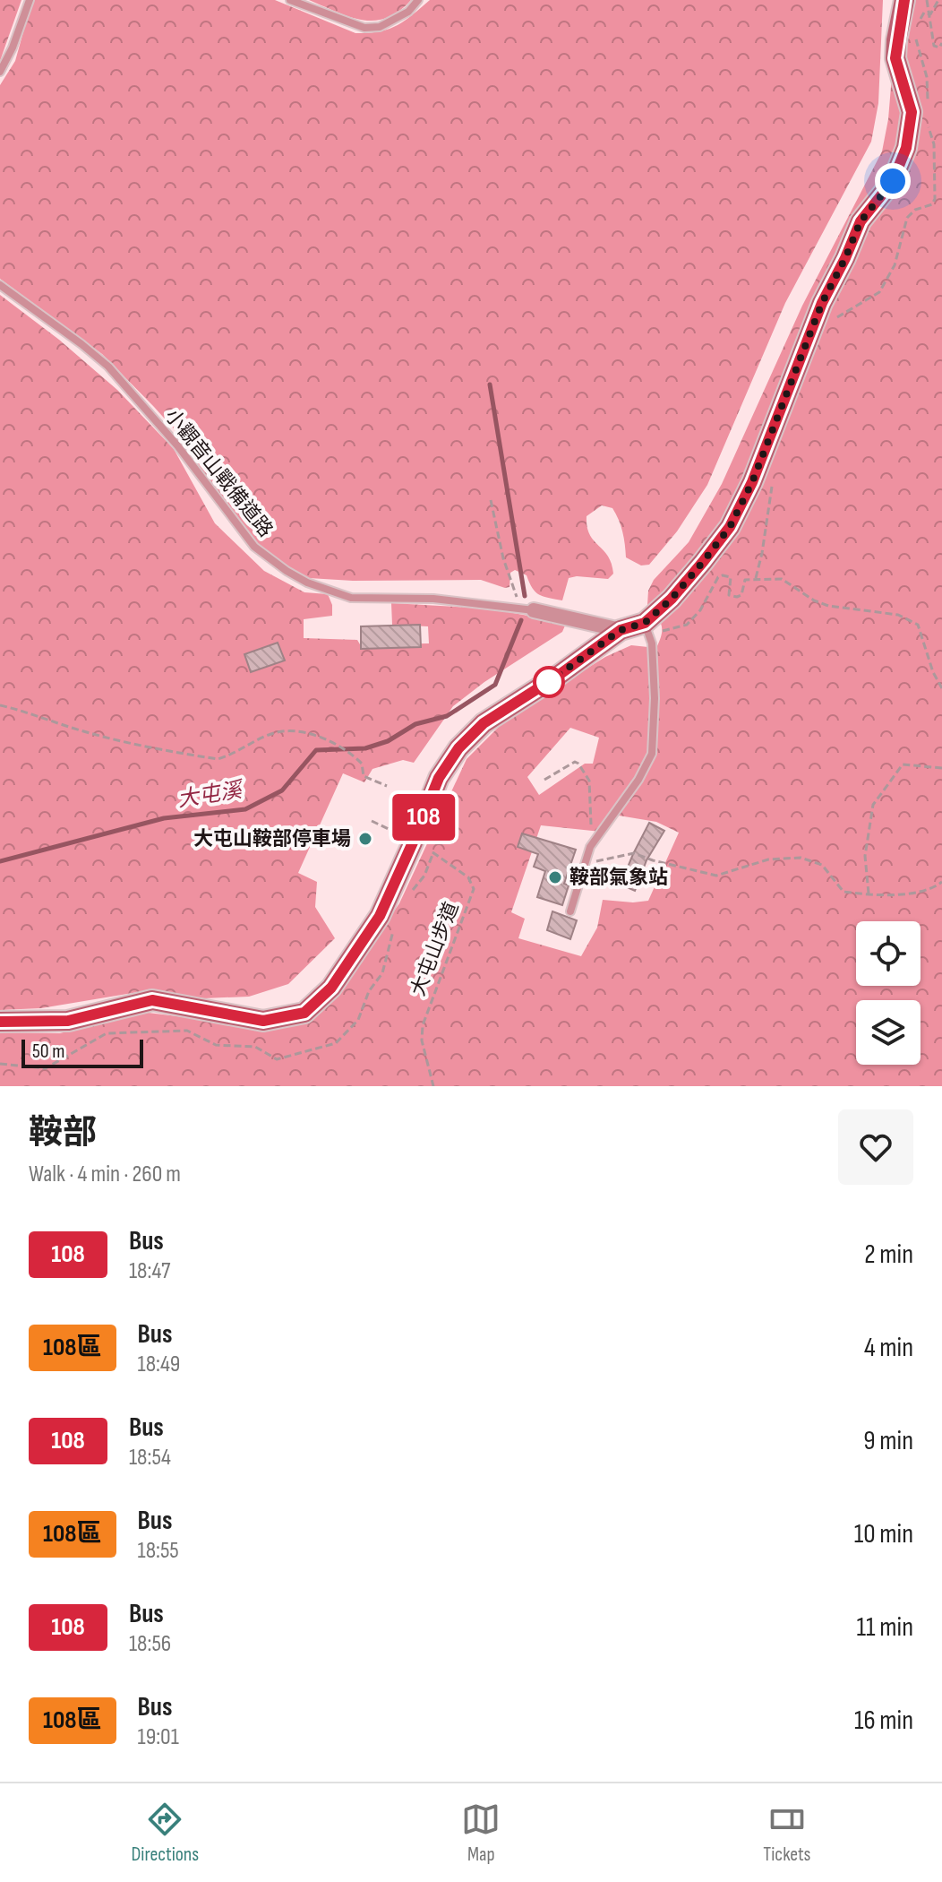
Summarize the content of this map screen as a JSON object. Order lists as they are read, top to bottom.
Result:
{
  "streets": {
    "lane": ["小觀音山戰備道路"],
    "path": ["大屯山步道"]
  },
  "water": ["大屯溪"],
  "places": ["大屯山鞍部停車場", "鞍部氣象站"],
  "lines": ["bus line 108"],
  "scale_bar": "50 m",
  "page": {
    "on_map": "108",
    "scale": "50 m",
    "heading": ["鞍部", "Walk · 4 min · 260 m"],
    "list": [
      {
        "mark": "108",
        "name": "Bus",
        "note": "18:47",
        "value": "2 min"
      },
      {
        "mark": "108區",
        "name": "Bus",
        "note": "18:49",
        "value": "4 min"
      },
      {
        "mark": "108",
        "name": "Bus",
        "note": "18:54",
        "value": "9 min"
      },
      {
        "mark": "108區",
        "name": "Bus",
        "note": "18:55",
        "value": "10 min"
      },
      {
        "mark": "108",
        "name": "Bus",
        "note": "18:56",
        "value": "11 min"
      },
      {
        "mark": "108區",
        "name": "Bus",
        "note": "19:01",
        "value": "16 min"
      }
    ],
    "tabs": ["Directions", "Map", "Tickets"]
  }
}
